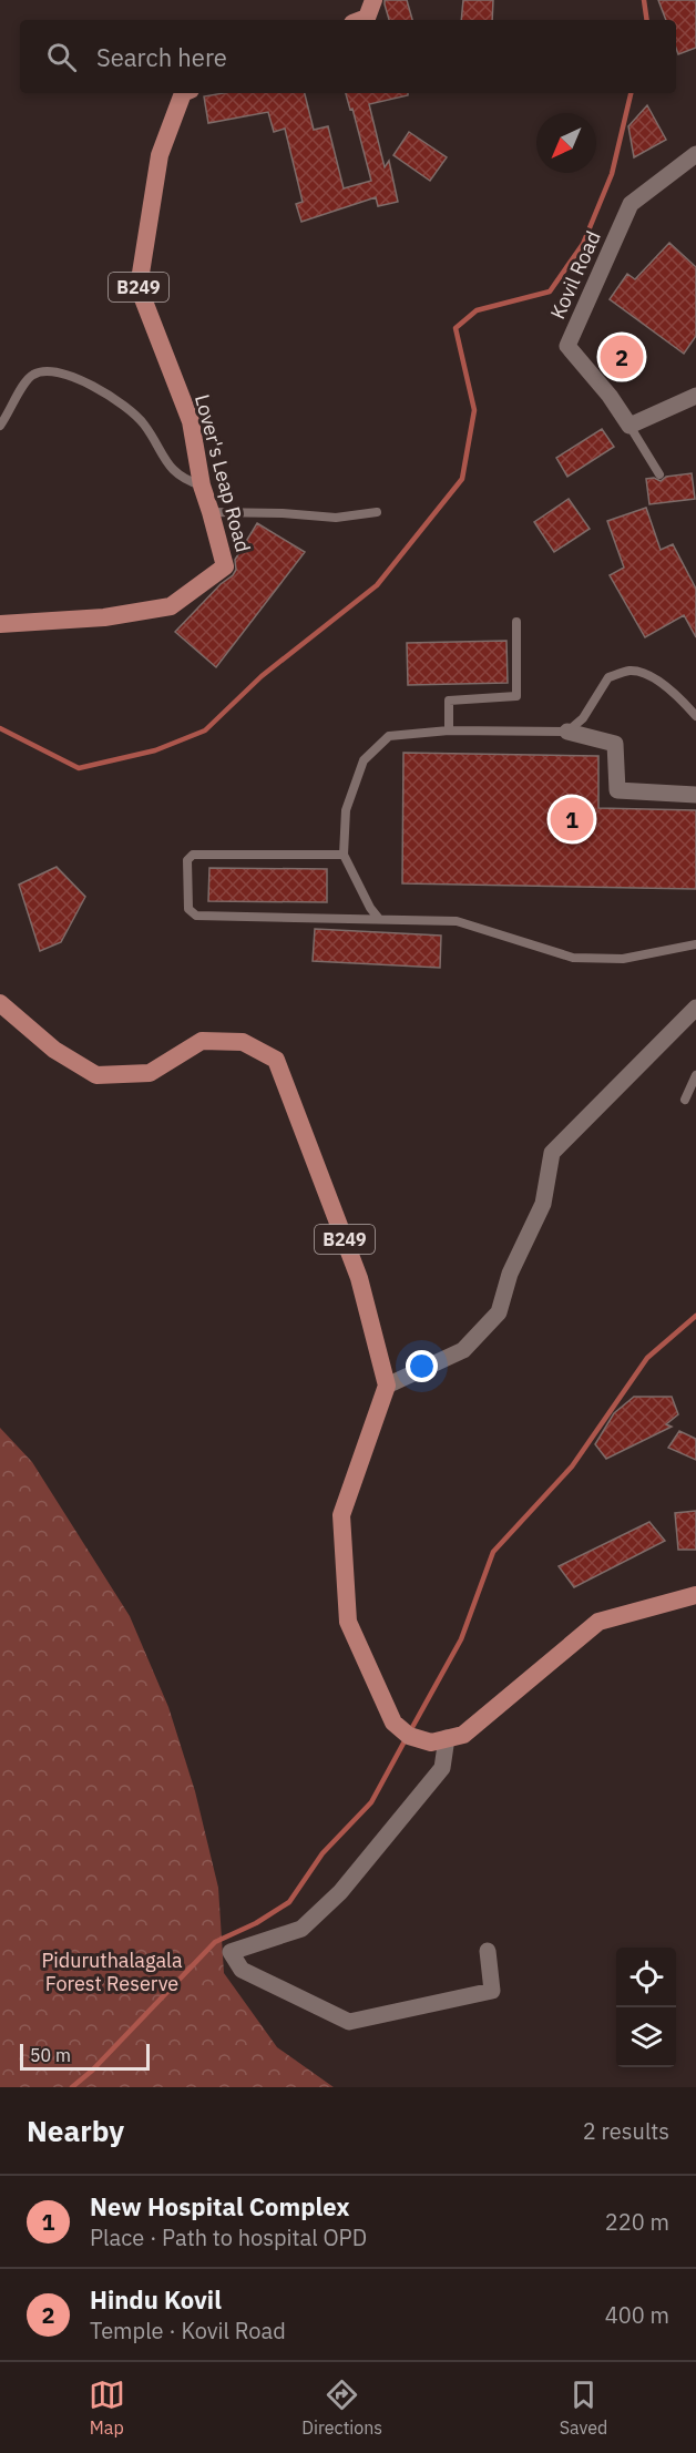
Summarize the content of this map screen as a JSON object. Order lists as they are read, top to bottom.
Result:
{
  "streets": {
    "main road": ["B249", "Lover's Leap Road"],
    "street": ["Kovil Road"]
  },
  "parks": ["Piduruthalagala Forest Reserve"],
  "scale_bar": "50 m",
  "north": "bottom left",
  "page": {
    "search": "Search here",
    "pins": ["2", "1"],
    "scale": "50 m",
    "heading": ["Nearby", "2 results"],
    "list": [
      {
        "mark": "1",
        "name": "New Hospital Complex",
        "note": "Place · Path to hospital OPD",
        "value": "220 m"
      },
      {
        "mark": "2",
        "name": "Hindu Kovil",
        "note": "Temple · Kovil Road",
        "value": "400 m"
      }
    ],
    "nav": ["Map", "Directions", "Saved"]
  }
}
